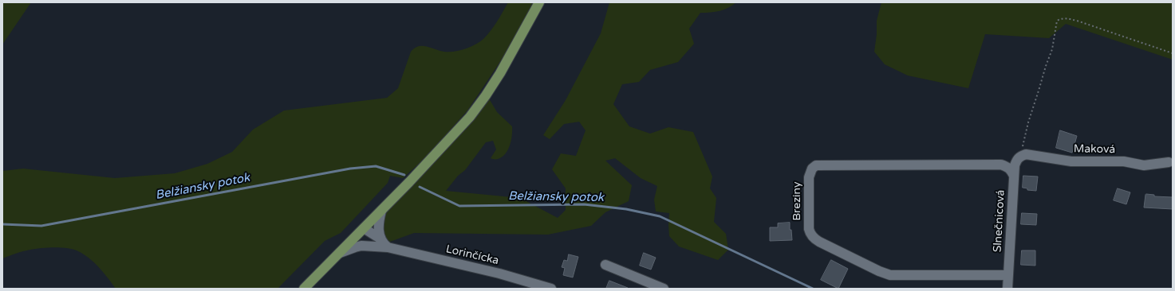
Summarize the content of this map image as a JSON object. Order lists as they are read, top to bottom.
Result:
{
  "streets": {
    "street": [
      "Maková",
      "Breziny",
      "Slnečnicová",
      "Lorinčícka"
    ]
  },
  "crossings": [
    ["Maková", "Slnečnicová"],
    ["Breziny", "Slnečnicová"]
  ],
  "water": ["Belžiansky potok"]
}
